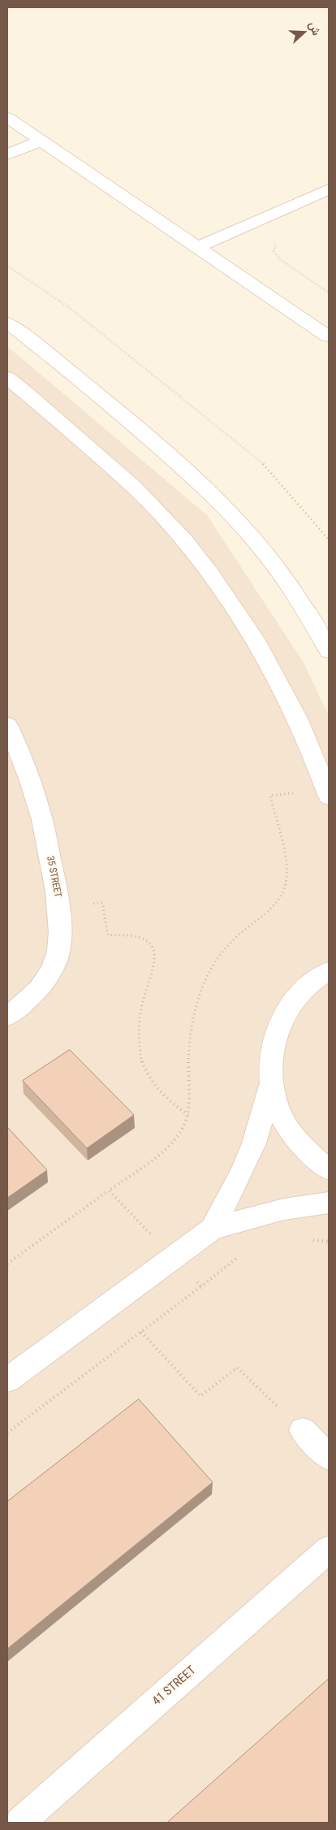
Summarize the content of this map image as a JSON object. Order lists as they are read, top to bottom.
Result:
{
  "streets": {
    "street": ["35 STREET", "41 STREET"]
  },
  "north": "right"
}
